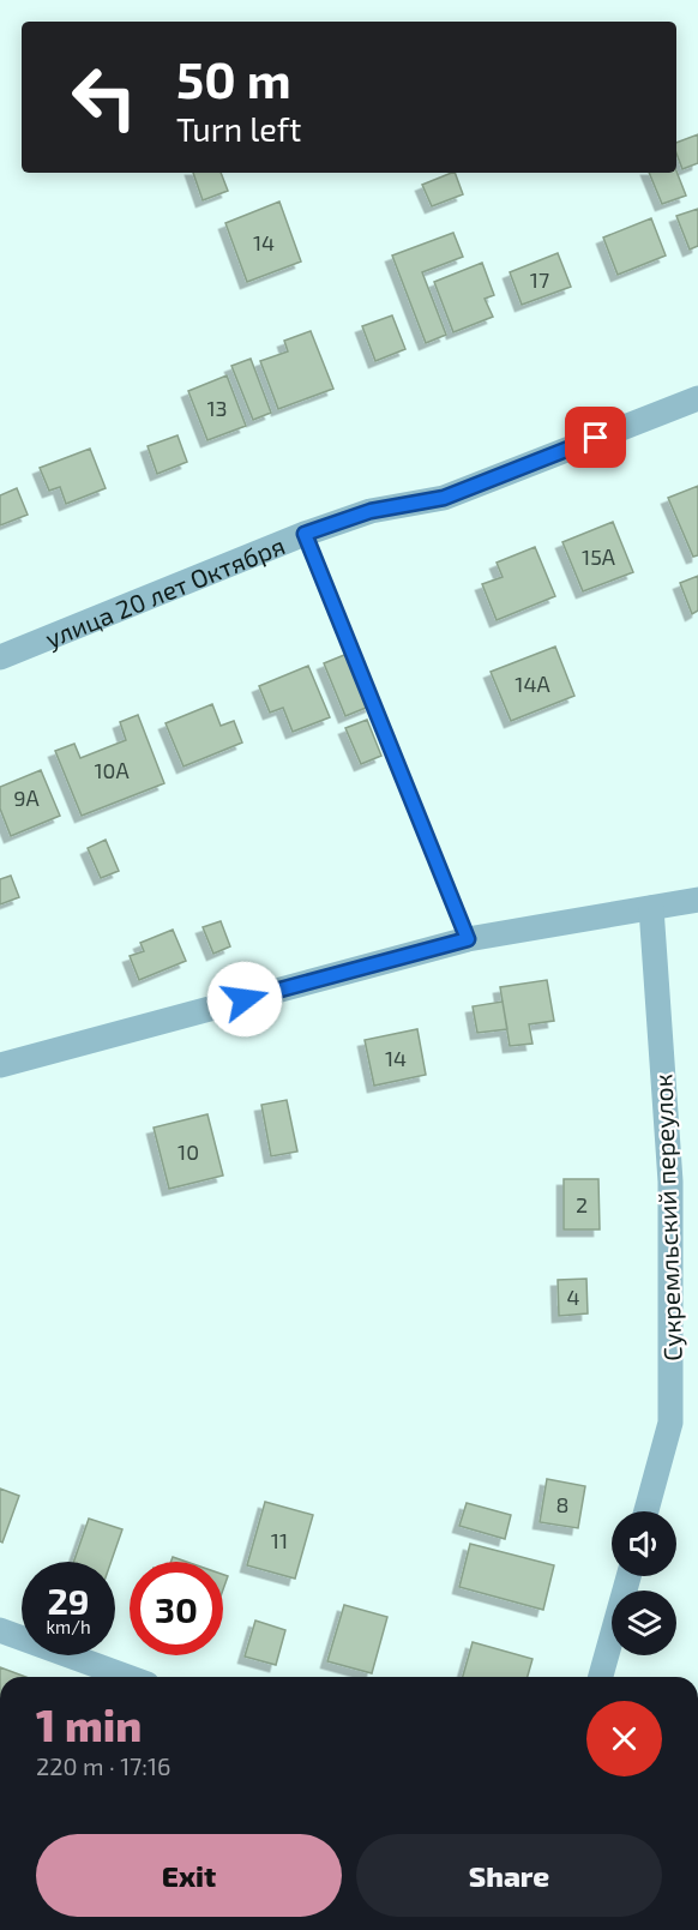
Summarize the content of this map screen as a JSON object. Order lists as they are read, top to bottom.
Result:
{
  "streets": {
    "street": ["улица 20 лет Октября", "Сукремльский переулок"]
  },
  "house_numbers": [
    "14",
    "17",
    "13",
    "15А",
    "14А",
    "10А",
    "9А",
    "14",
    "10",
    "2",
    "4",
    "8",
    "11"
  ],
  "page": {
    "turn": ["50 m", "Turn left"],
    "speed": "29 km/h",
    "limit": "30",
    "heading": ["1 min", "220 m · 17:16"],
    "buttons": ["Exit", "Share"]
  }
}
